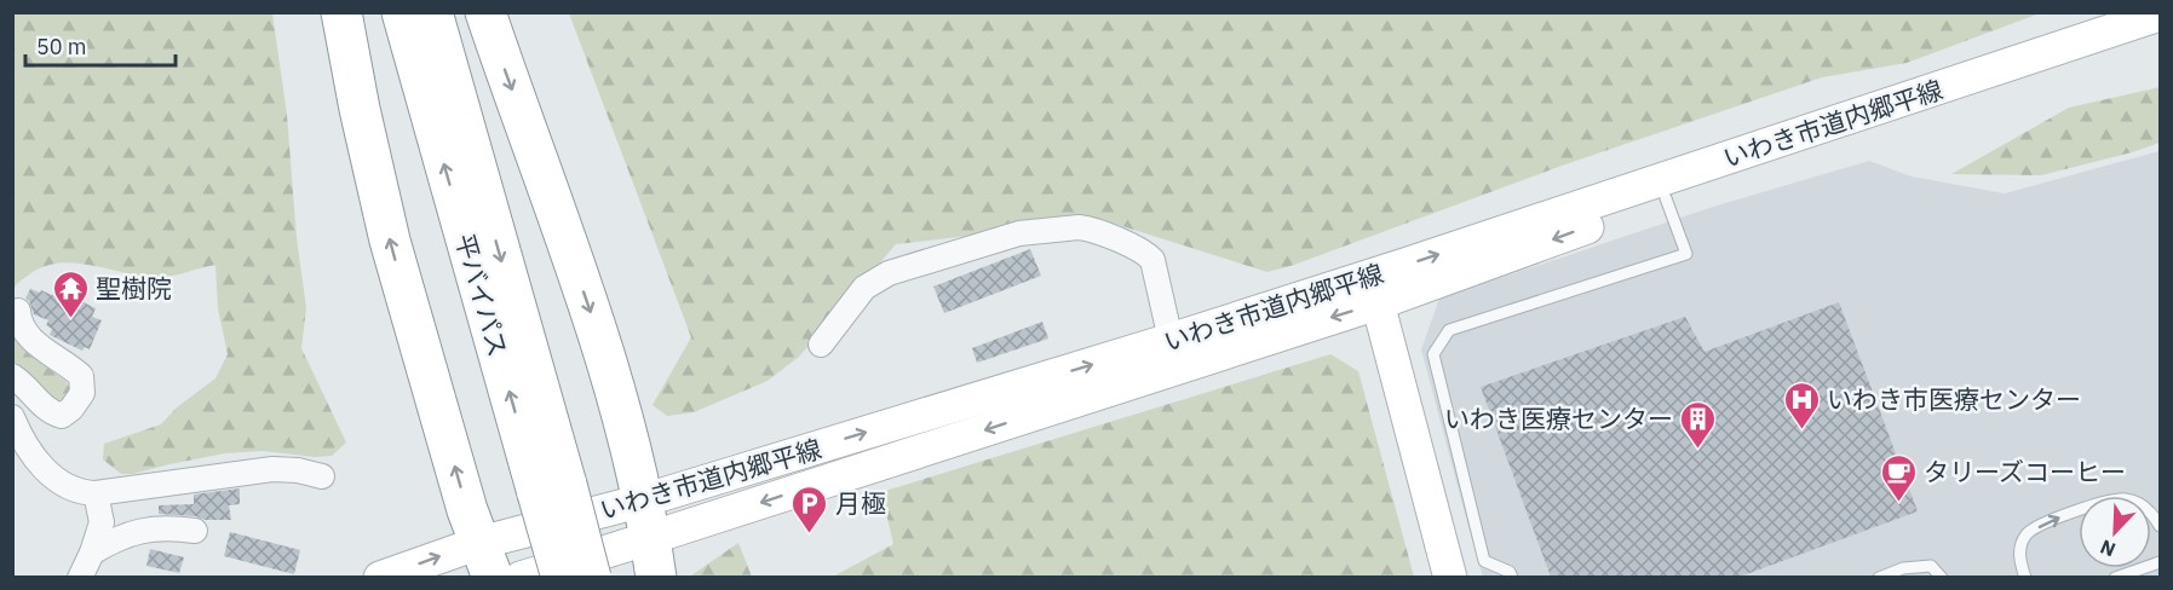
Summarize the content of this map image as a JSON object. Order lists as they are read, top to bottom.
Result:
{
  "streets": {
    "highway": ["平バイパス"],
    "street": ["いわき市道内郷平線"]
  },
  "places": {
    "temple": ["聖樹院"],
    "hospital": ["いわき市医療センター"],
    "building": ["いわき医療センター"],
    "cafe": ["タリーズコーヒー"],
    "parking": ["月極"]
  },
  "scale_bar": "50 m",
  "north": "bottom left"
}
